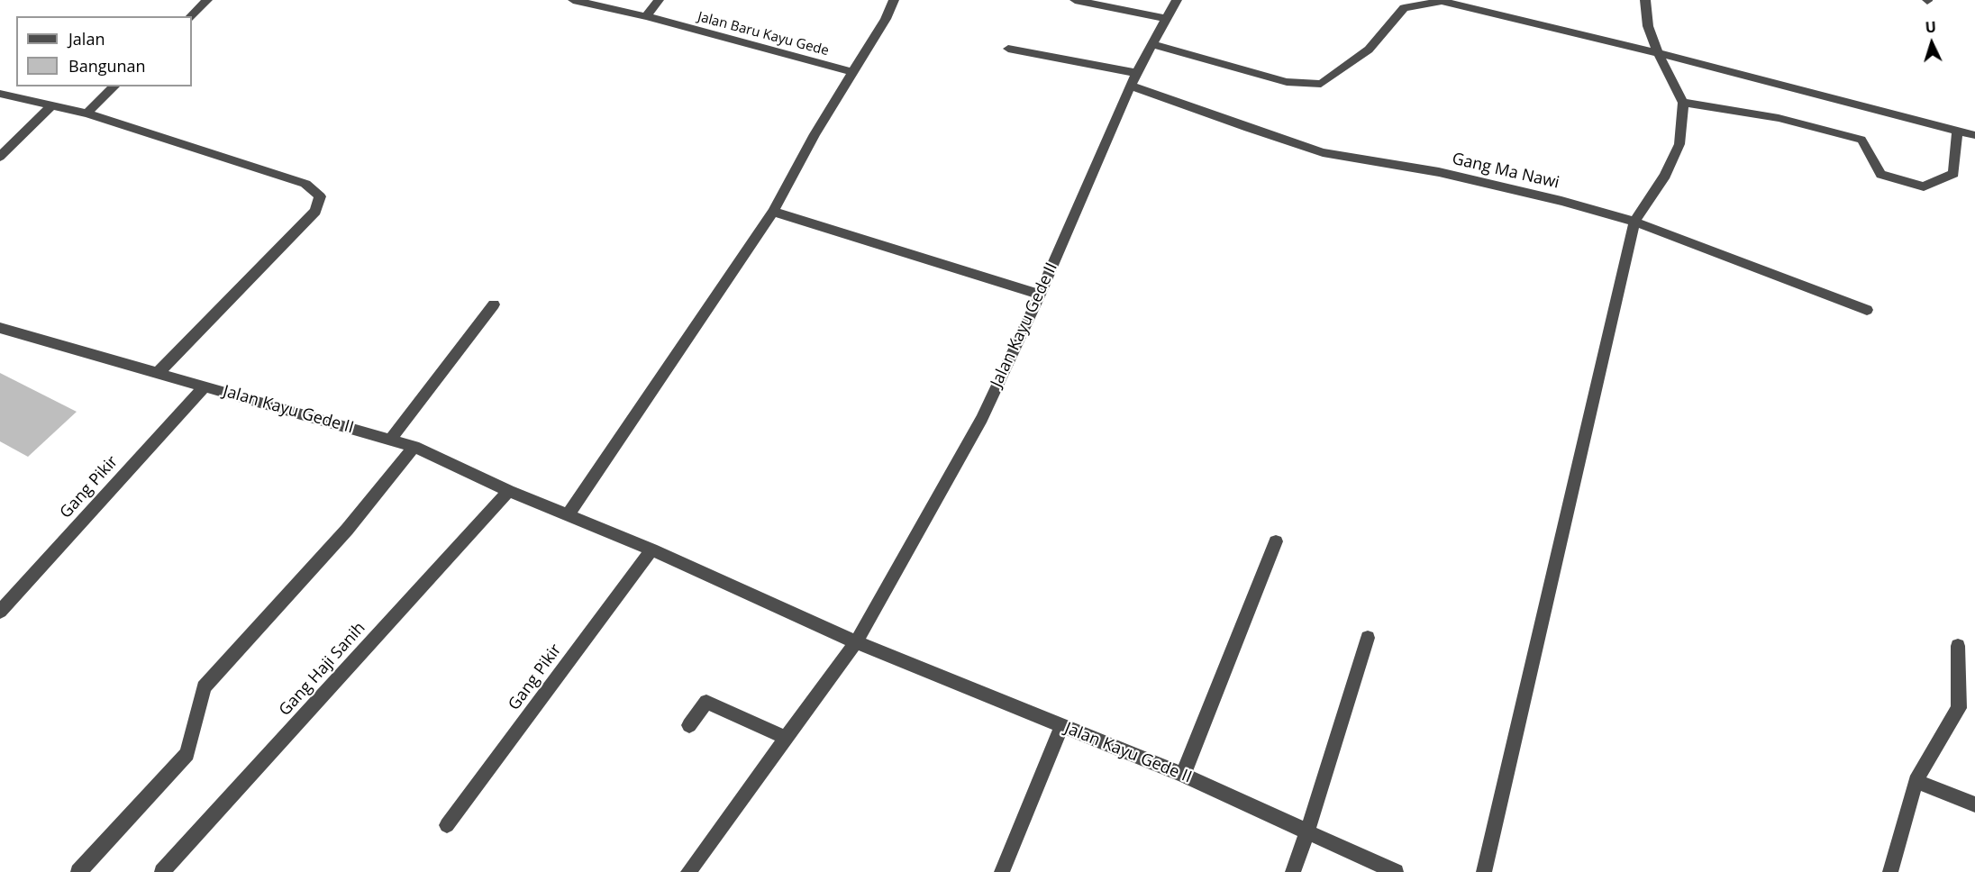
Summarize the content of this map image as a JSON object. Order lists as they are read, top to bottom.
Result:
{
  "streets": {
    "street": [
      "Jalan Baru Kayu Gede",
      "Gang Ma Nawi",
      "Jalan Kayu Gede II",
      "Gang Pikir",
      "Gang Haji Sanih"
    ]
  },
  "crossings": [
    ["Gang Ma Nawi", "Jalan Kayu Gede II"],
    ["Jalan Kayu Gede II", "Gang Pikir"],
    ["Jalan Kayu Gede II", "Gang Haji Sanih"]
  ],
  "legend": ["Jalan", "Bangunan"],
  "north": "top"
}
